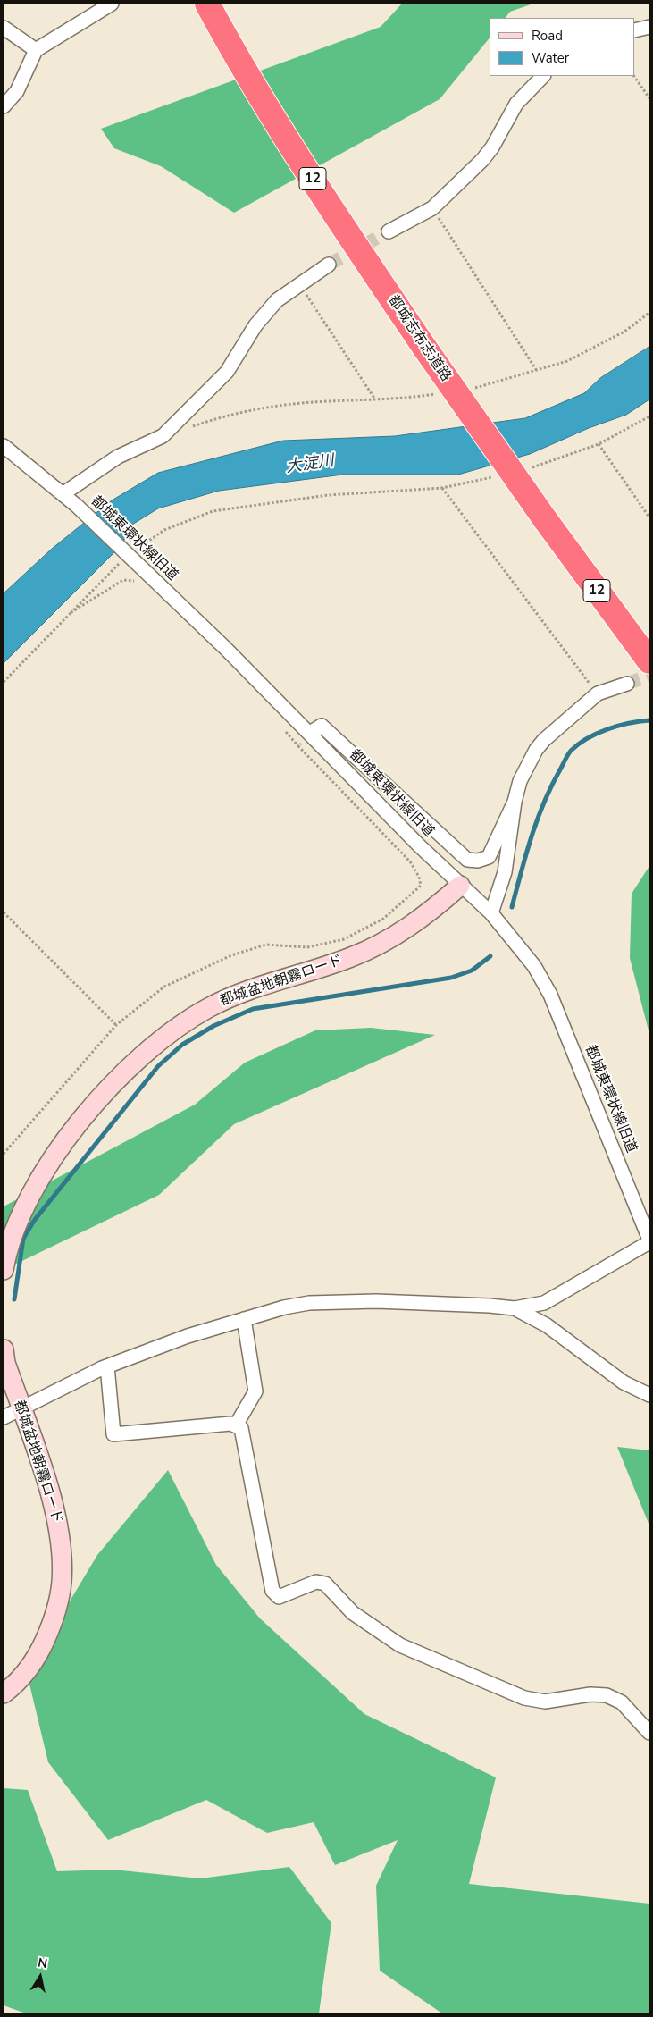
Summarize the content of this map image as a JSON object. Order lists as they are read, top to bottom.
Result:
{
  "streets": {
    "highway": ["12", "都城志布志道路"],
    "street": ["都城東環状線旧道", "都城盆地朝霧ロード"]
  },
  "crossings": [
    ["都城東環状線旧道", "都城盆地朝霧ロード"]
  ],
  "water": ["大淀川"],
  "legend": ["Road", "Water"],
  "north": "top"
}
